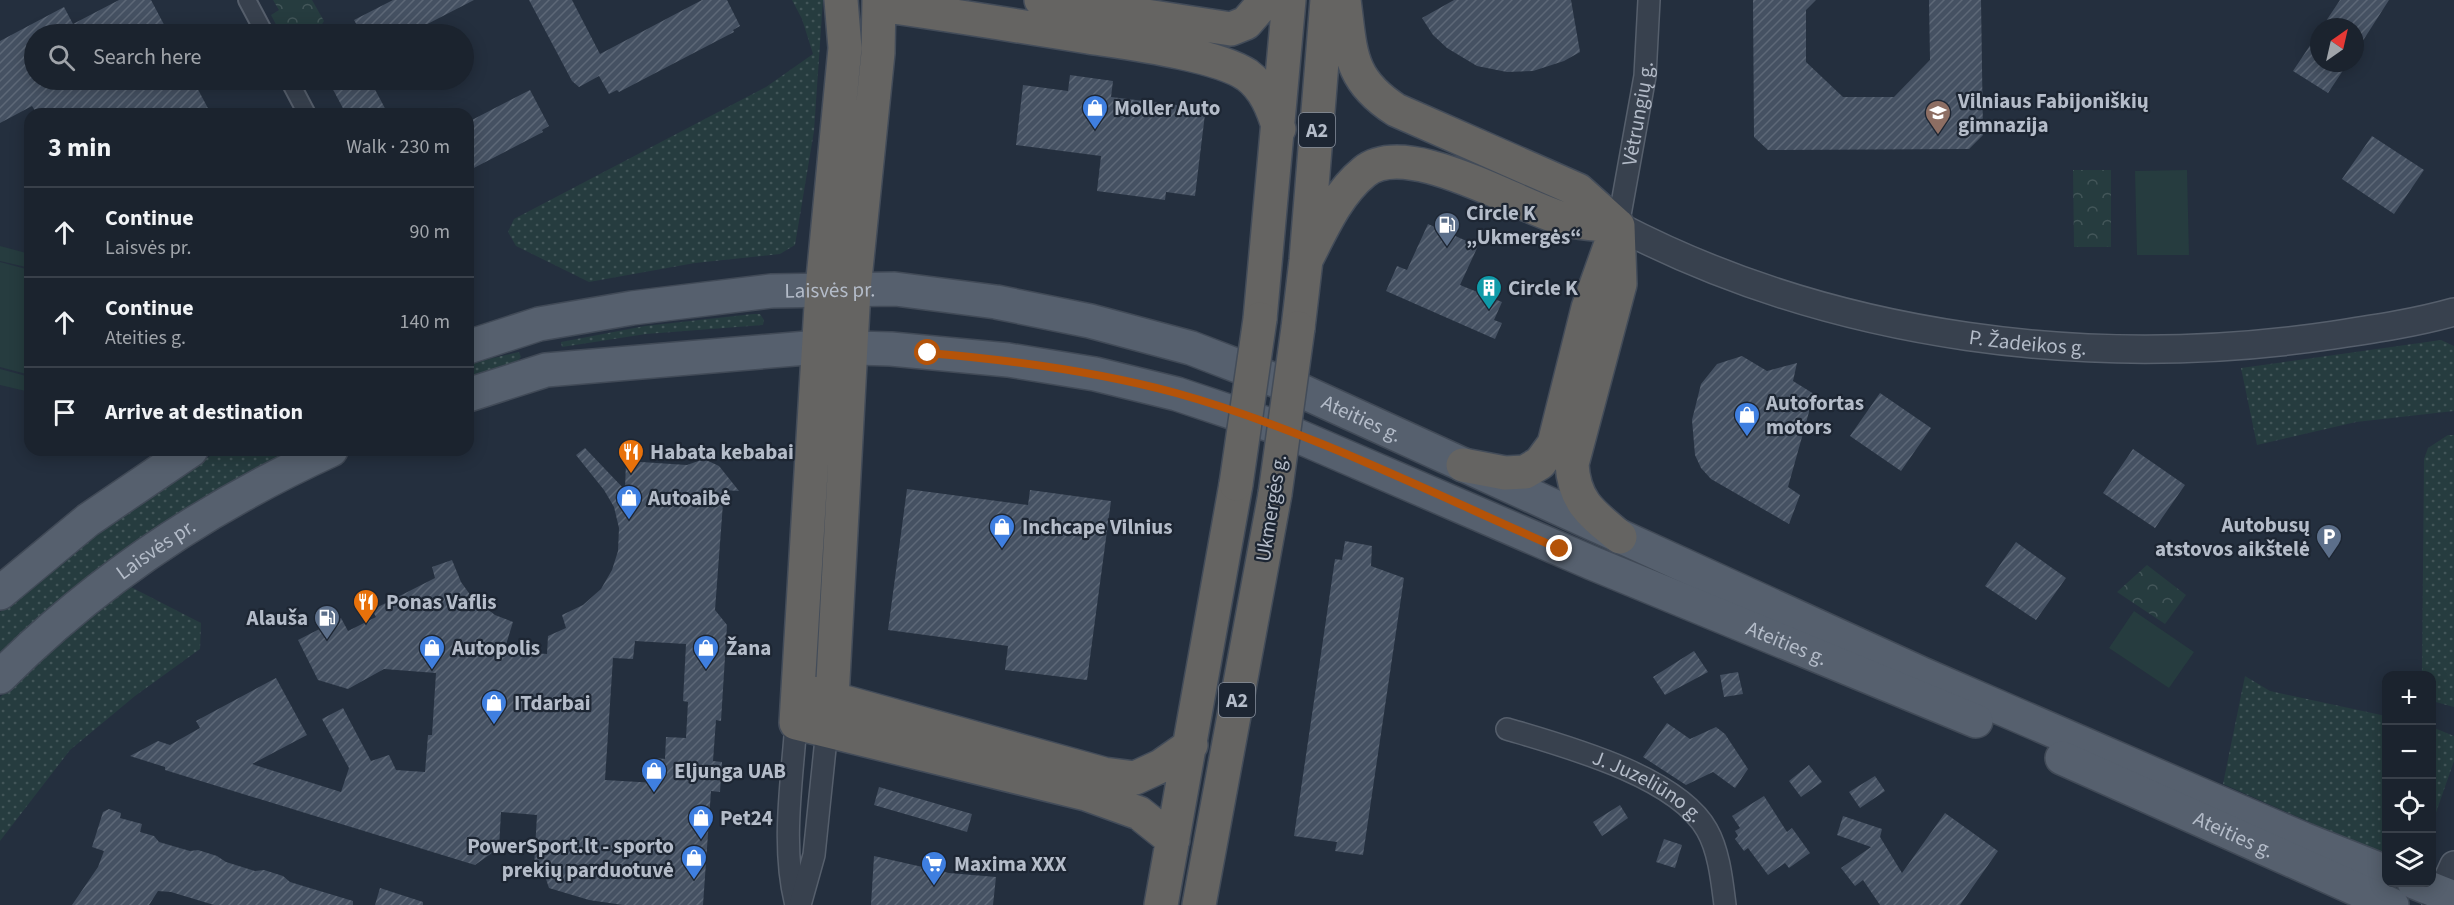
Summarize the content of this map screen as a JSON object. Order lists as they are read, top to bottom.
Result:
{
  "streets": {
    "highway": ["A2", "Ukmergės g."],
    "main road": ["Laisvės pr.", "Ateities g."],
    "street": ["Vėtrungių g.", "P. Žadeikos g.", "J. Juzeliūno g."]
  },
  "crossings": [
    ["Vėtrungių g.", "P. Žadeikos g."],
    ["Laisvės pr.", "Ateities g."]
  ],
  "places": {
    "shop": [
      "Moller Auto",
      "Autofortas motors",
      "Autoaibė",
      "Inchcape Vilnius",
      "Autopolis",
      "Žana",
      "ITdarbai",
      "Eljunga UAB",
      "Pet24",
      "PowerSport.lt - sporto prekių parduotuvė"
    ],
    "school or university": ["Vilniaus Fabijoniškių gimnazija"],
    "fuel station": ["Circle K „Ukmergės“", "Alauša"],
    "building": ["Circle K"],
    "restaurant": ["Habata kebabai", "Ponas Vaflis"],
    "parking": ["Autobusų atstovos aikštelė"],
    "supermarket": ["Maxima XXX"]
  },
  "north": "top right",
  "page": {
    "search": "Search here",
    "heading": ["3 min", "Walk · 230 m"],
    "list": [
      ["Continue", "Laisvės pr.", "90 m"],
      ["Continue", "Ateities g.", "140 m"],
      "Arrive at destination"
    ],
    "map_buttons": ["+", "−"]
  }
}
